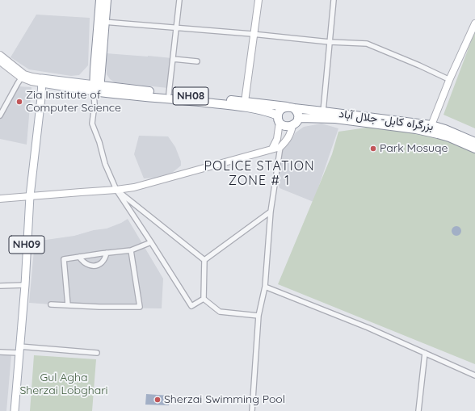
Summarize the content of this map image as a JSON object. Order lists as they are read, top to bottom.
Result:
{
  "streets": {
    "highway": ["NH08", "بزرگراه کابل- جلال آباد"],
    "main road": ["NH09"]
  },
  "crossings": [
    ["NH08", "بزرگراه کابل- جلال آباد"]
  ],
  "districts": ["POLICE STATION ZONE # 1"],
  "parks": ["Gul Agha Sherzai Lobghari"],
  "places": ["Zia Institute of Computer Science", "Park Mosuqe", "Sherzai Swimming Pool"]
}
